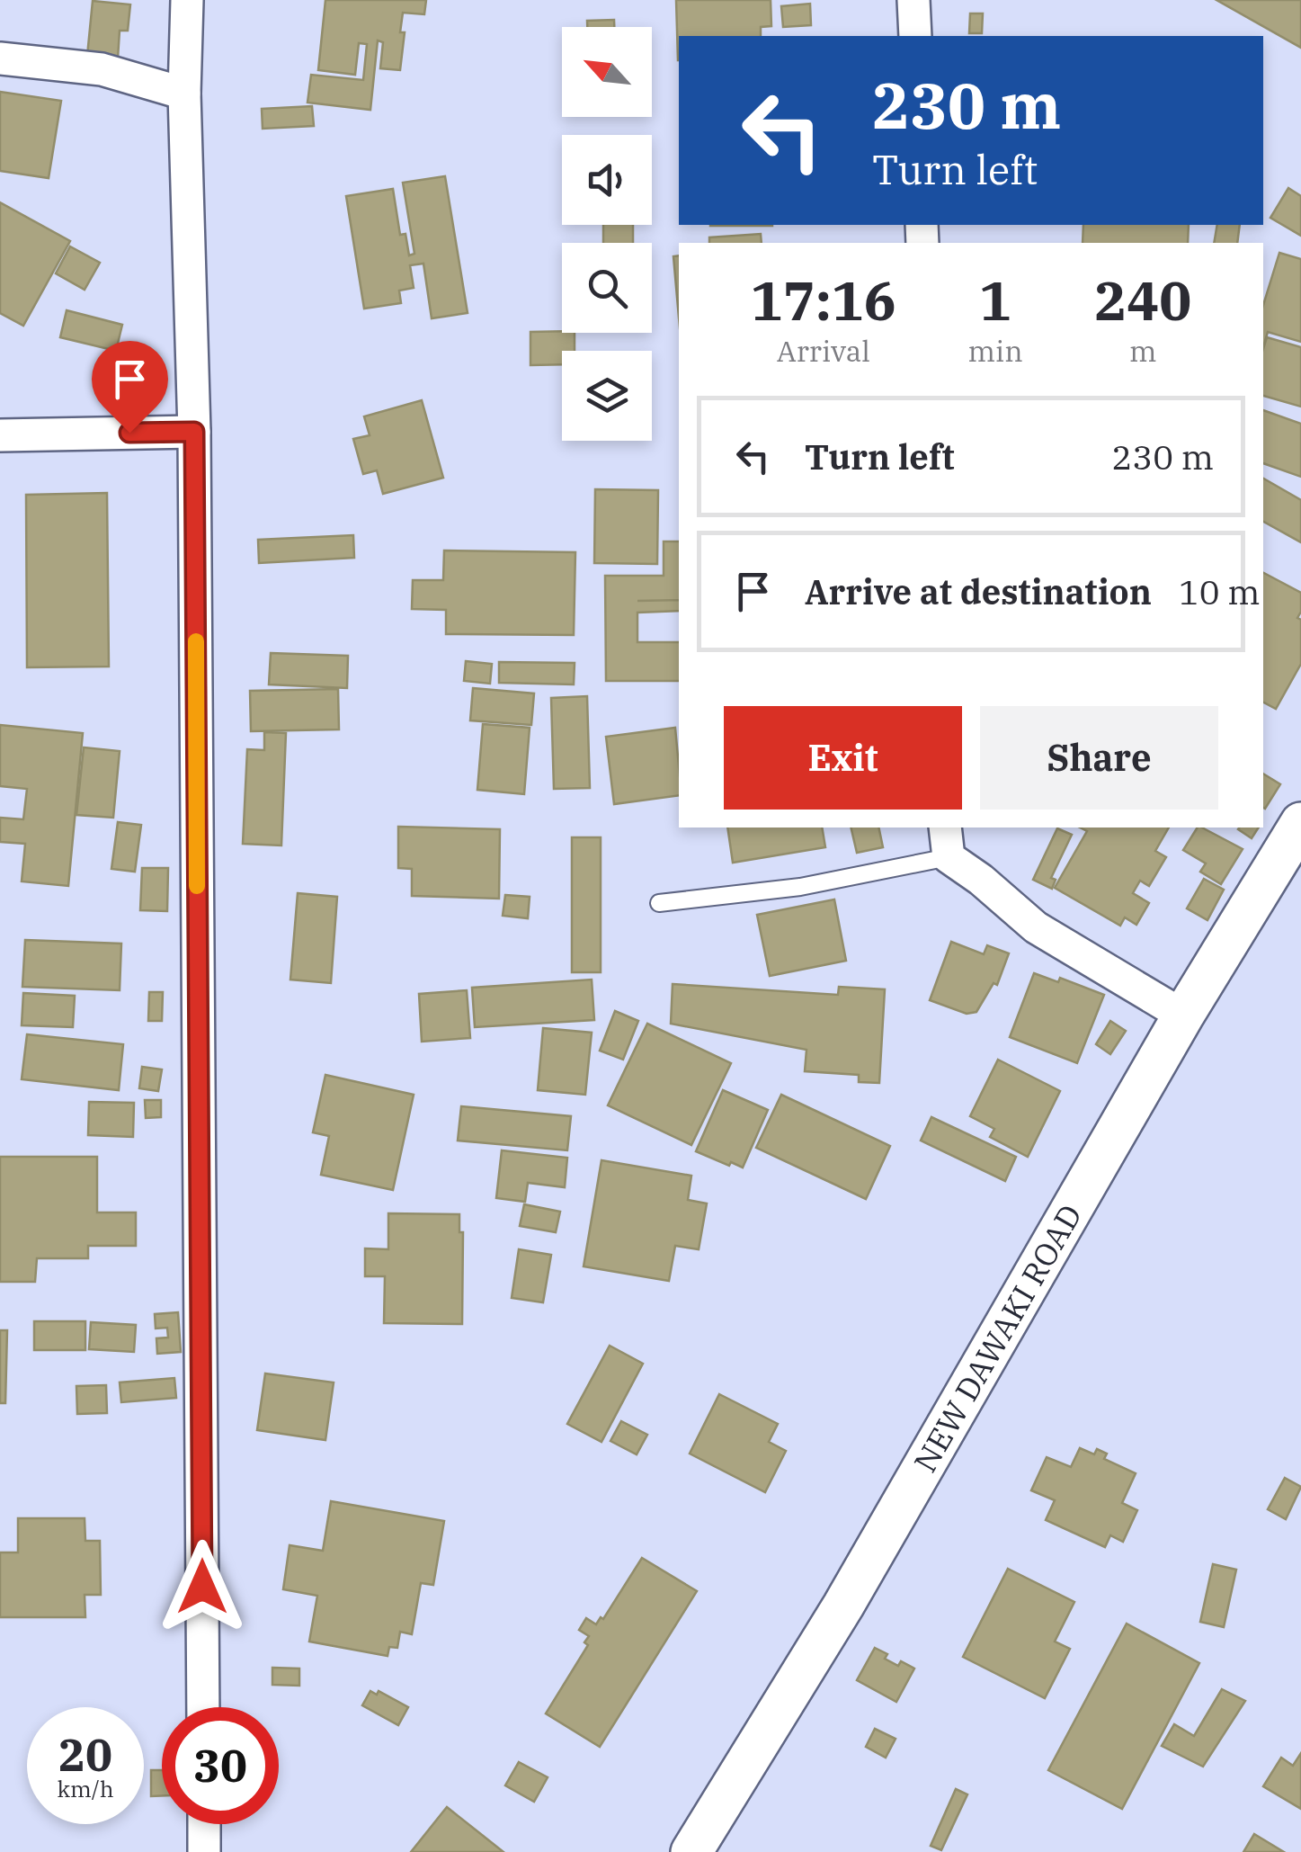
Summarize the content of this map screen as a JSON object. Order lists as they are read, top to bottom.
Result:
{
  "streets": {
    "street": ["NEW DAWAKI ROAD"]
  },
  "north": "top left",
  "page": {
    "turn": ["230 m", "Turn left"],
    "eta": [
      "17:16",
      "Arrival",
      "1",
      "min",
      "240",
      "m"
    ],
    "list": [
      {
        "name": "Turn left",
        "value": "230 m"
      },
      {
        "name": "Arrive at destination",
        "value": "10 m"
      }
    ],
    "buttons": ["Exit", "Share"],
    "speed": "20 km/h",
    "limit": "30"
  }
}
